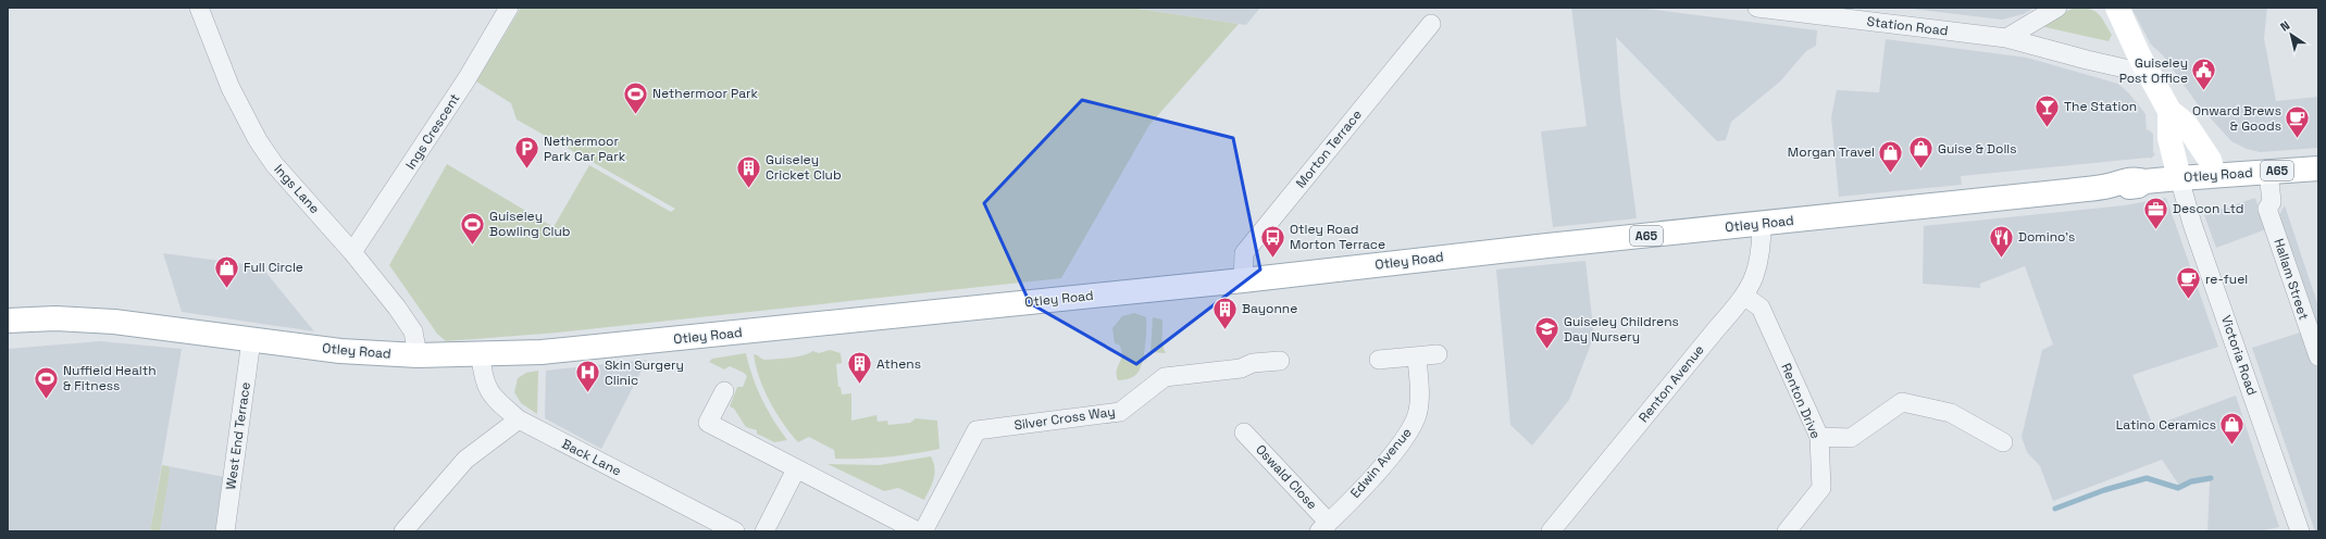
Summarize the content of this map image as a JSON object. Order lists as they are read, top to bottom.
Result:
{
  "streets": {
    "main road": ["A65", "Otley Road"],
    "street": [
      "Station Road",
      "Ings Crescent",
      "Morton Terrace",
      "Ings Lane",
      "Hallam Street",
      "Victoria Road",
      "Renton Avenue",
      "Renton Drive",
      "Silver Cross Way",
      "West End Terrace",
      "Back Lane",
      "Edwin Avenue",
      "Oswald Close"
    ]
  },
  "crossings": [
    ["Ings Crescent", "Ings Lane"],
    ["Morton Terrace", "Otley Road"],
    ["Otley Road", "Ings Lane"],
    ["Otley Road", "Hallam Street"],
    ["Otley Road", "Victoria Road"],
    ["Otley Road", "Renton Avenue"],
    ["Otley Road", "West End Terrace"],
    ["Otley Road", "Back Lane"],
    ["Renton Avenue", "Renton Drive"],
    ["Edwin Avenue", "Oswald Close"]
  ],
  "places": {
    "public building": ["Guiseley Post Office"],
    "sports": ["Nethermoor Park", "Guiseley Bowling Club", "Nuffield Health & Fitness"],
    "bar": ["The Station"],
    "cafe": ["Onward Brews & Goods", "re-fuel"],
    "parking": ["Nethermoor Park Car Park"],
    "shop": [
      "Guise & Dolls",
      "Morgan Travel",
      "Full Circle",
      "Latino Ceramics"
    ],
    "building": ["Guiseley Cricket Club", "Bayonne", "Athens"],
    "office": ["Descon Ltd"],
    "bus stop": ["Otley Road Morton Terrace"],
    "restaurant": ["Domino's"],
    "school or university": ["Guiseley Childrens Day Nursery"],
    "hospital": ["Skin Surgery Clinic"]
  },
  "north": "top left"
}
